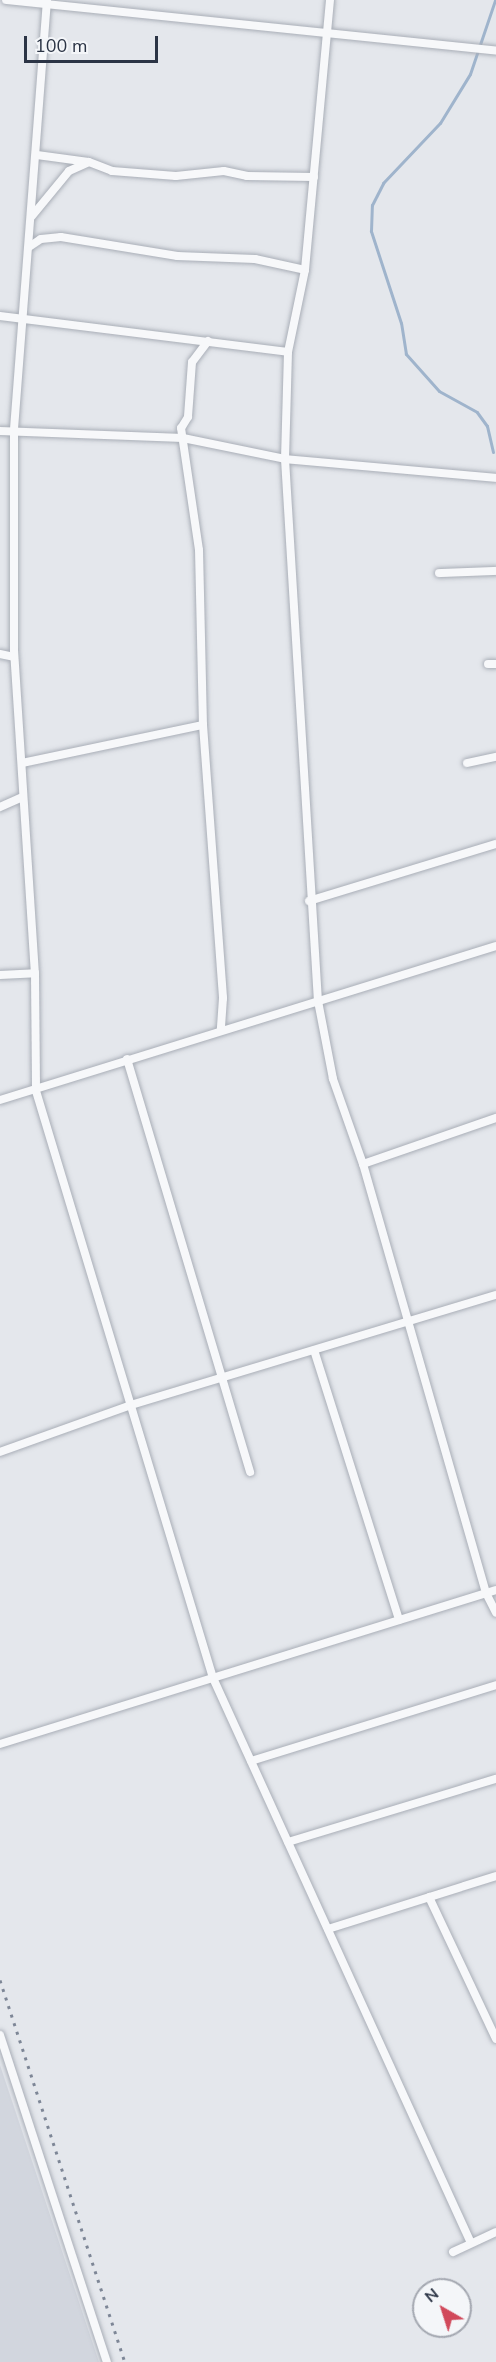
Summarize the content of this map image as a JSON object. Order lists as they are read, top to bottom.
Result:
{
  "scale_bar": "100 m",
  "north": "top left"
}
